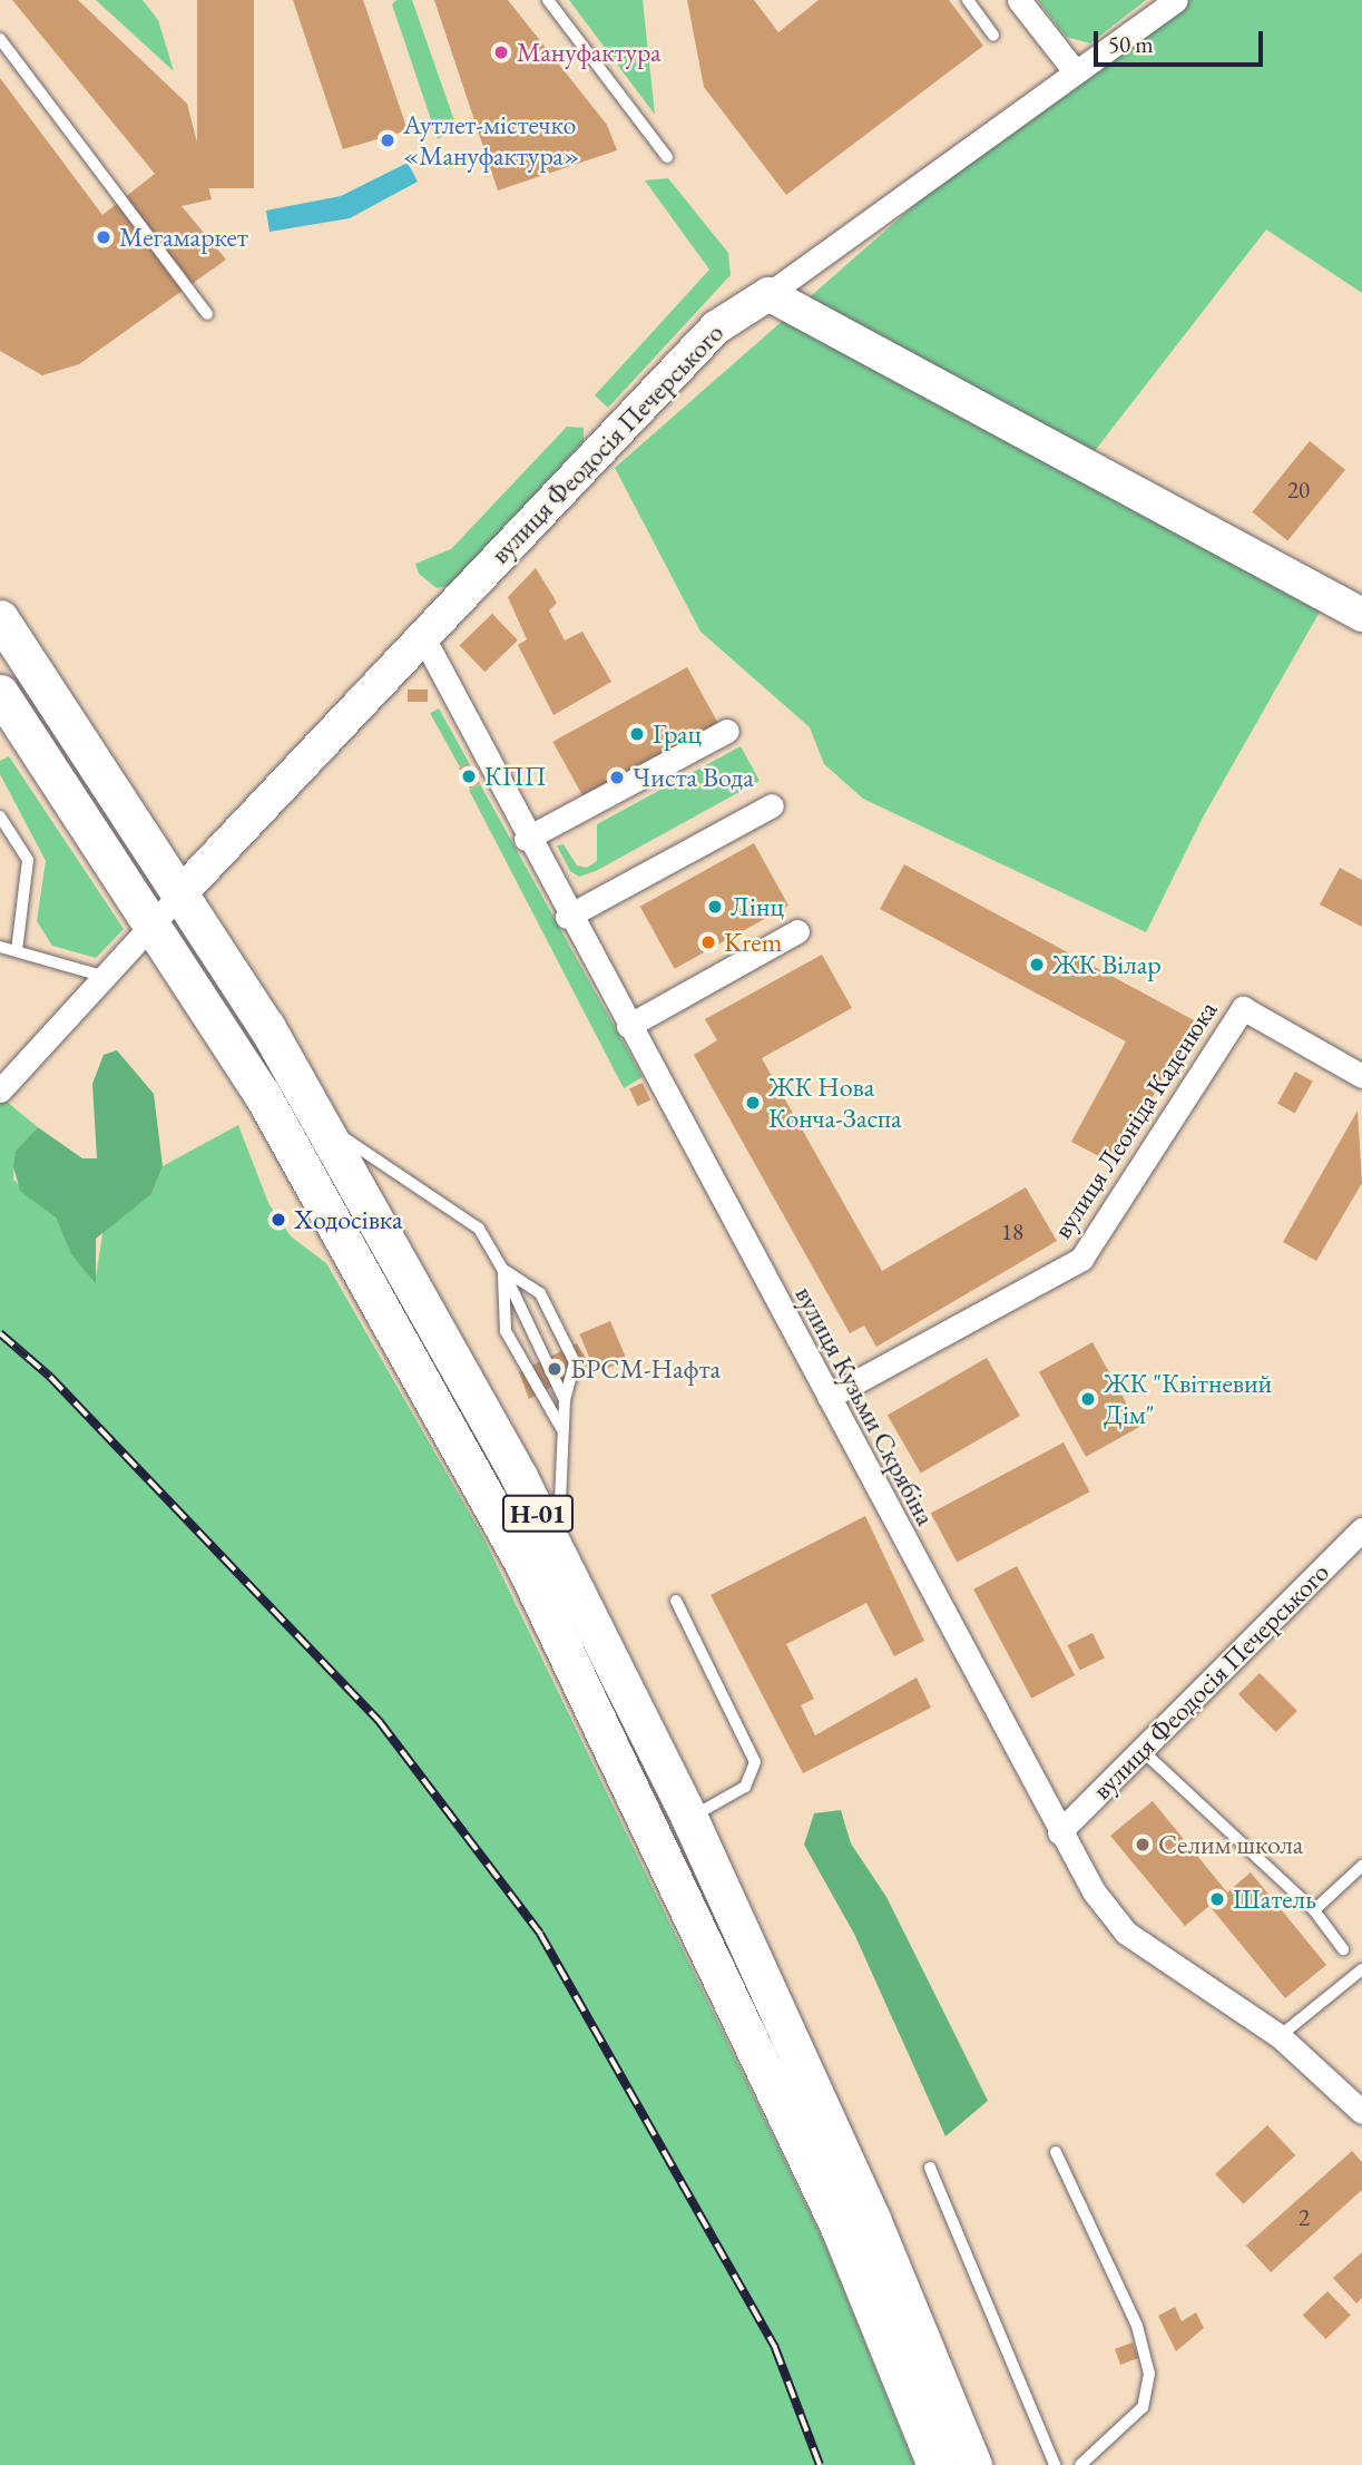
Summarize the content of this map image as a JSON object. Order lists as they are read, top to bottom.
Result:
{
  "streets": {
    "main road": ["Н-01"],
    "street": ["вулиця Феодосія Печерського", "вулиця Леоніда Каденюка", "вулиця Кузьми Скрябіна"]
  },
  "crossings": [
    ["вулиця Феодосія Печерського", "вулиця Кузьми Скрябіна"],
    ["вулиця Феодосія Печерського", "Н-01"],
    ["вулиця Леоніда Каденюка", "вулиця Кузьми Скрябіна"]
  ],
  "places": [
    "Мануфактура",
    "Аутлет-містечко «Мануфактура»",
    "Мегамаркет",
    "Грац",
    "КПП",
    "Чиста Вода",
    "Лінц",
    "Krem",
    "ЖК Вілар",
    "ЖК Нова Конча-Заспа",
    "Ходосівка",
    "БРСМ-Нафта",
    "ЖК \"Квітневий Дім\"",
    "Селим школа",
    "Шатель"
  ],
  "house_numbers": ["20", "18", "2"],
  "scale_bar": "50 m"
}
